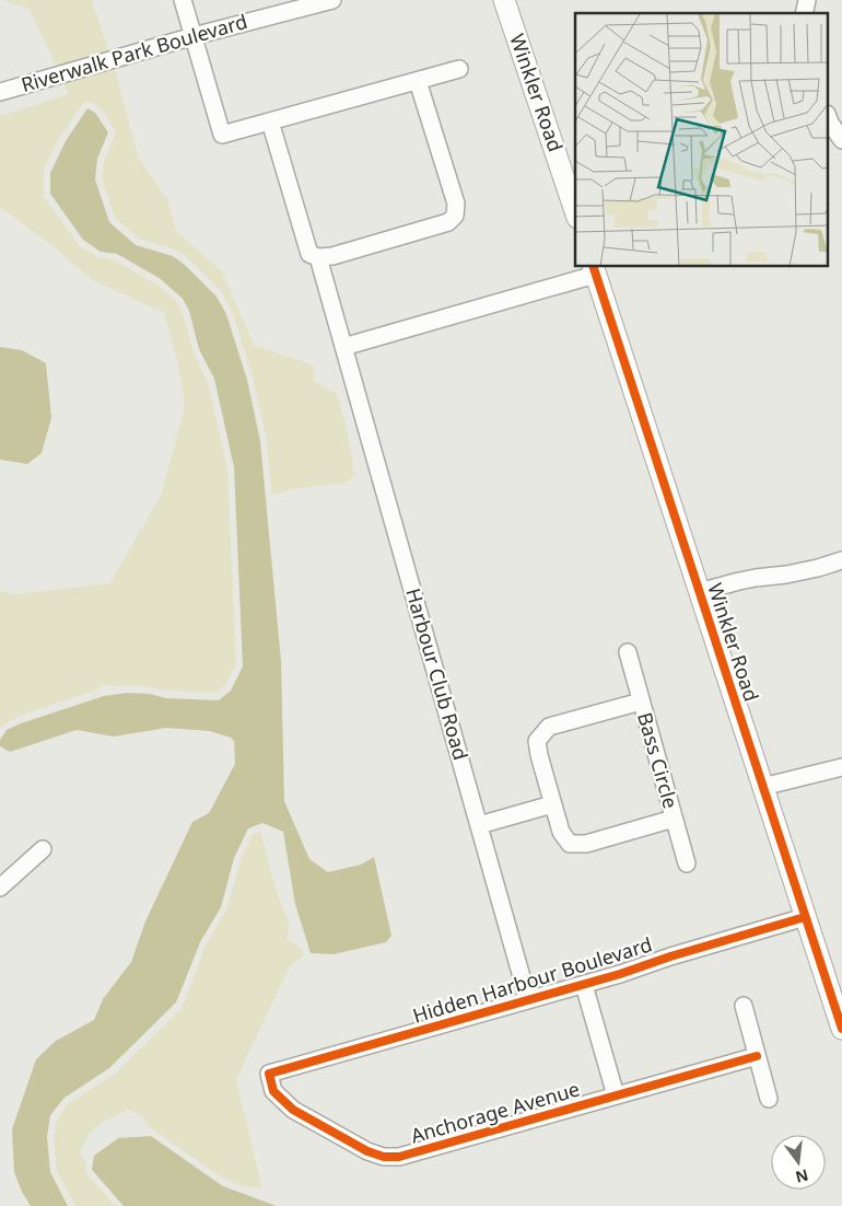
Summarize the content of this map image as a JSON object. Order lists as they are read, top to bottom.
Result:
{
  "streets": {
    "street": [
      "Riverwalk Park Boulevard",
      "Winkler Road",
      "Harbour Club Road",
      "Bass Circle",
      "Hidden Harbour Boulevard",
      "Anchorage Avenue"
    ]
  },
  "crossings": [
    ["Winkler Road", "Hidden Harbour Boulevard"],
    ["Harbour Club Road", "Hidden Harbour Boulevard"],
    ["Hidden Harbour Boulevard", "Anchorage Avenue"]
  ],
  "north": "bottom"
}
